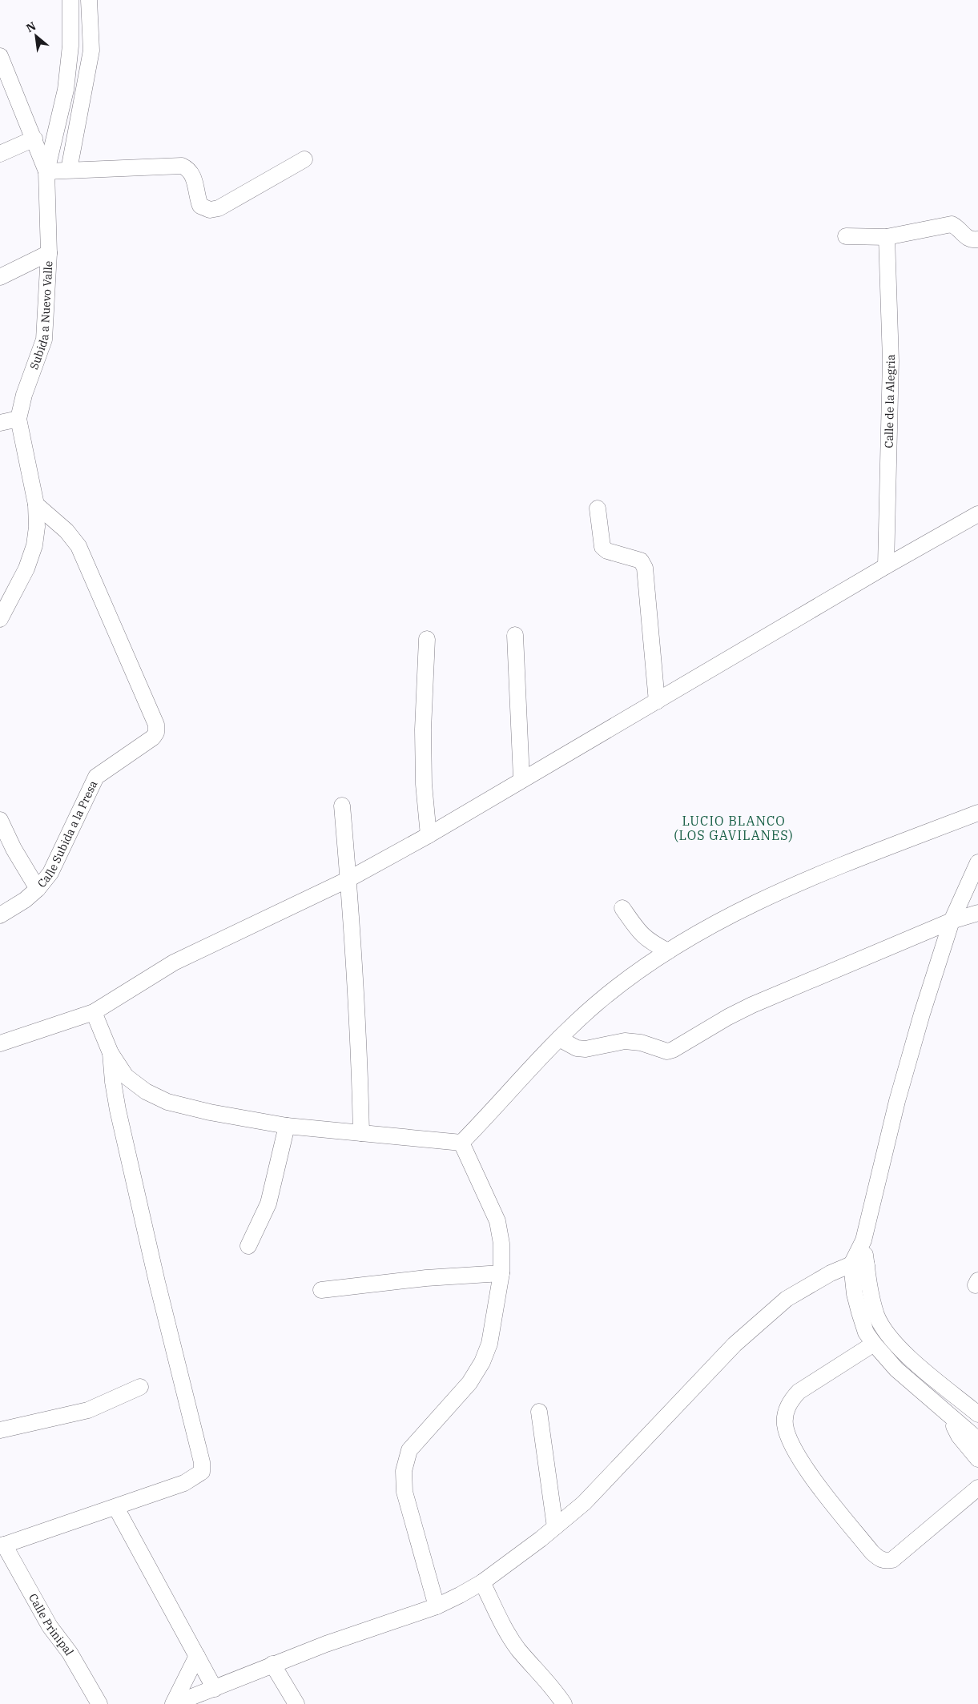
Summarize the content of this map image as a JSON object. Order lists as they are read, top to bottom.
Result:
{
  "streets": {
    "street": [
      "Subida a Nuevo Valle",
      "Calle de la Alegria",
      "Calle Subida a la Presa",
      "Calle Prinipal"
    ]
  },
  "crossings": [
    ["Subida a Nuevo Valle", "Calle Subida a la Presa"]
  ],
  "districts": ["LUCIO BLANCO (LOS GAVILANES)"],
  "north": "top left"
}
